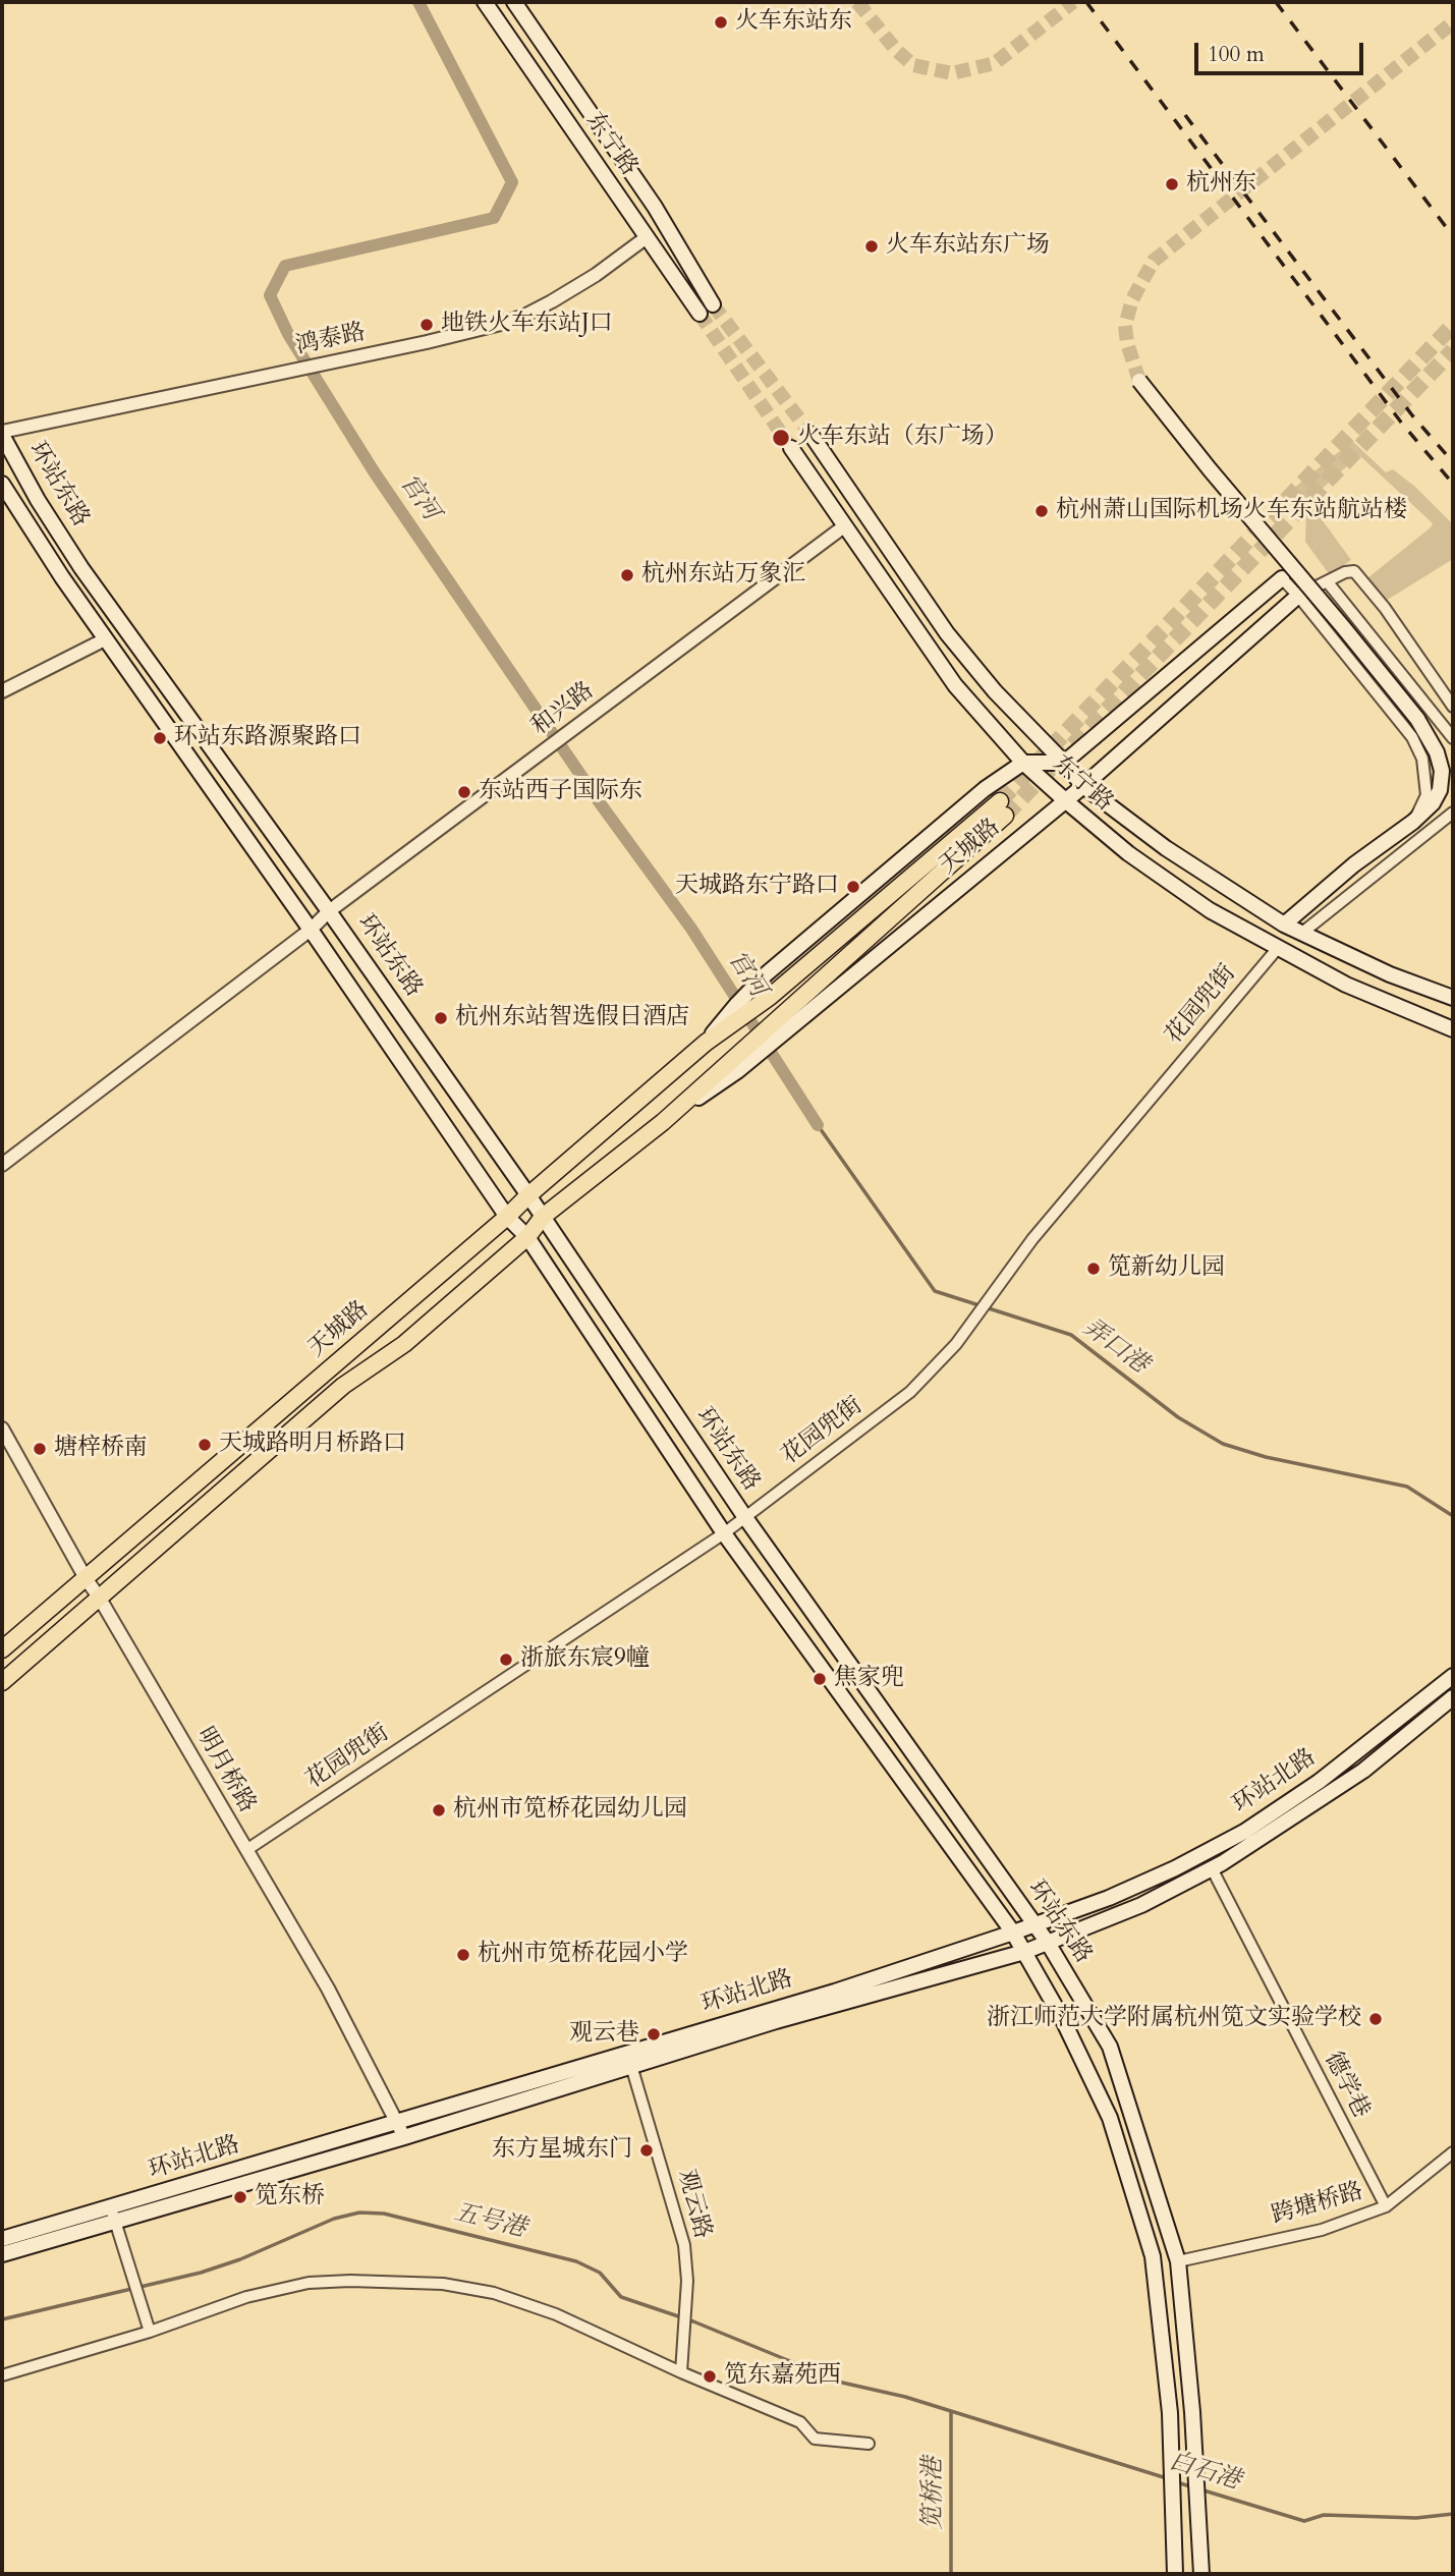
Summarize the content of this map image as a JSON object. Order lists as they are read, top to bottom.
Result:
{
  "streets": {
    "main road": [
      "东宁路",
      "环站东路",
      "天城路",
      "环站北路"
    ],
    "street": [
      "鸿泰路",
      "和兴路",
      "花园兜街",
      "明月桥路",
      "德学巷",
      "观云路",
      "跨塘桥路"
    ]
  },
  "crossings": [
    ["东宁路", "鸿泰路"],
    ["东宁路", "和兴路"],
    ["东宁路", "天城路"],
    ["东宁路", "花园兜街"],
    ["鸿泰路", "环站东路"],
    ["环站东路", "和兴路"],
    ["环站东路", "天城路"],
    ["环站东路", "花园兜街"],
    ["环站东路", "环站北路"],
    ["环站东路", "跨塘桥路"],
    ["天城路", "明月桥路"],
    ["花园兜街", "明月桥路"],
    ["明月桥路", "环站北路"],
    ["环站北路", "德学巷"],
    ["环站北路", "观云路"],
    ["德学巷", "跨塘桥路"]
  ],
  "water": [
    "官河",
    "弄口港",
    "五号港",
    "白石港",
    "笕桥港"
  ],
  "places": [
    "火车东站东",
    "杭州东",
    "火车东站东广场",
    "地铁火车东站J口",
    "火车东站（东广场）",
    "杭州萧山国际机场火车东站航站楼",
    "杭州东站万象汇",
    "环站东路源聚路口",
    "东站西子国际东",
    "天城路东宁路口",
    "杭州东站智选假日酒店",
    "笕新幼儿园",
    "天城路明月桥路口",
    "塘梓桥南",
    "浙旅东宸9幢",
    "焦家兜",
    "杭州市笕桥花园幼儿园",
    "杭州市笕桥花园小学",
    "浙江师范大学附属杭州笕文实验学校",
    "观云巷",
    "东方星城东门",
    "笕东桥",
    "笕东嘉苑西"
  ],
  "scale_bar": "100 m"
}
